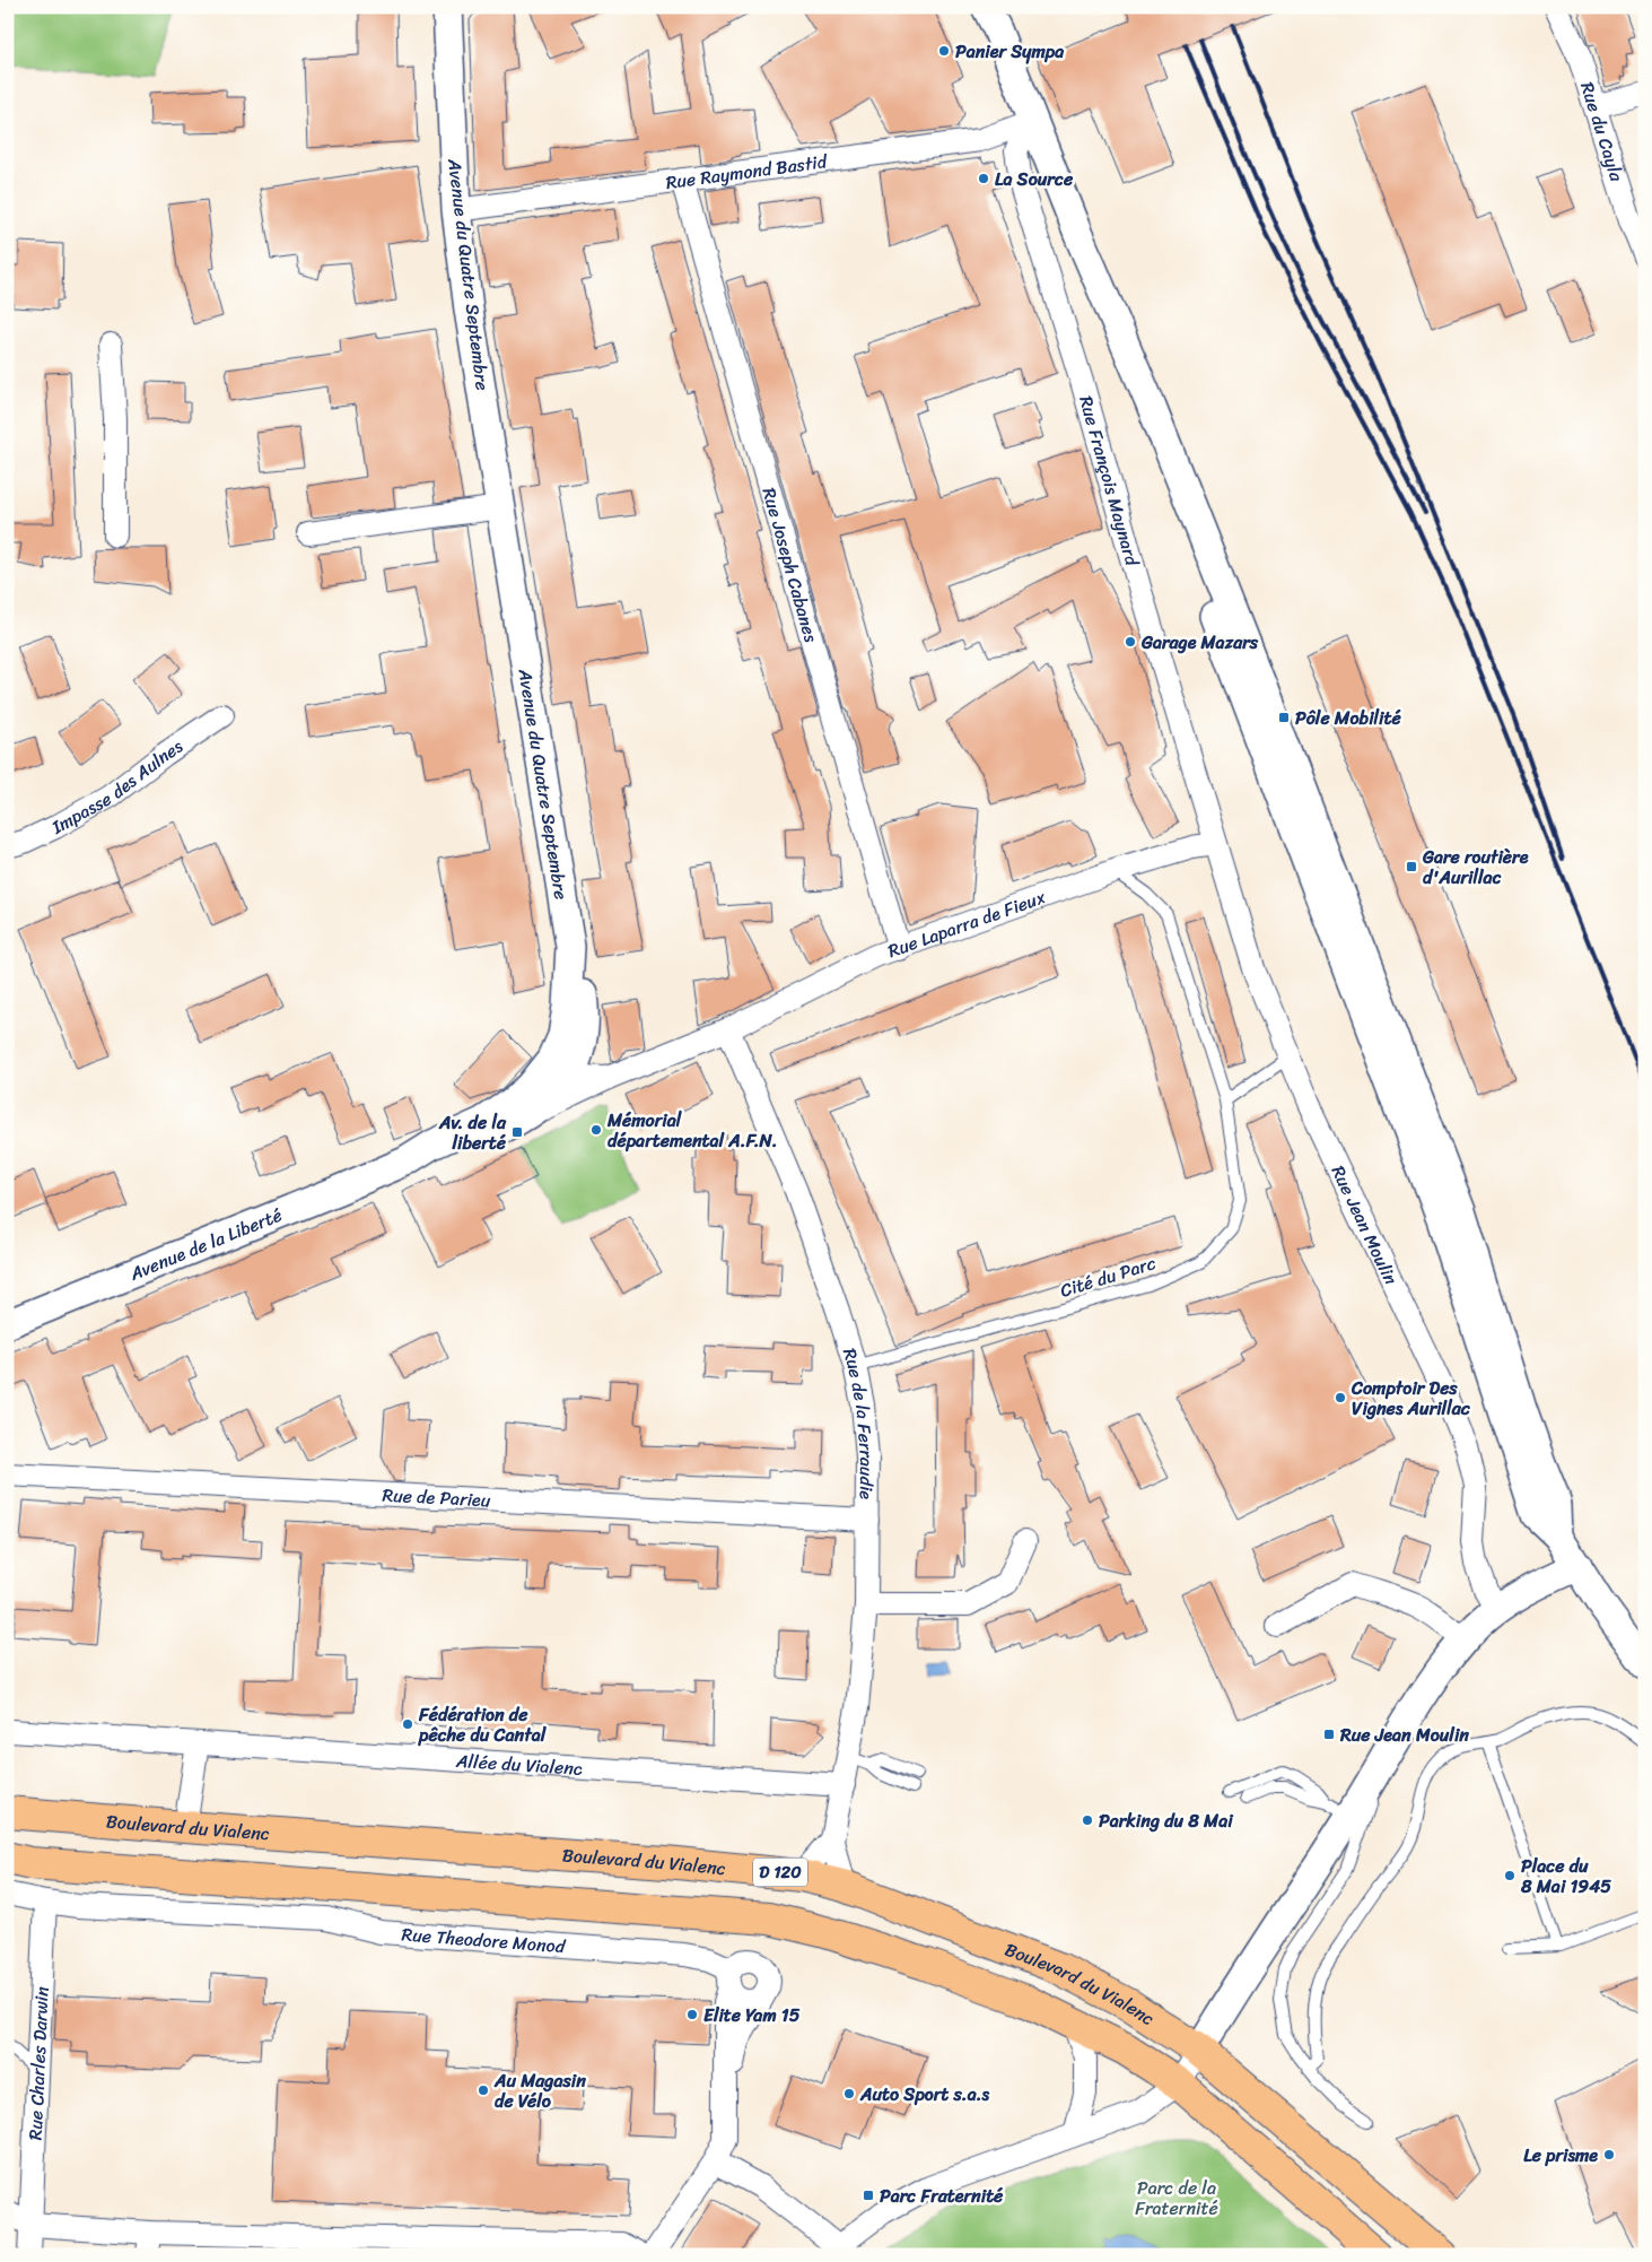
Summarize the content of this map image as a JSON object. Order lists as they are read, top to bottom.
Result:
{
  "streets": {
    "main road": ["Boulevard du Vialenc", "D 120"],
    "street": [
      "Rue du Cayla",
      "Rue Raymond Bastid",
      "Avenue du Quatre Septembre",
      "Rue François Maynard",
      "Rue Joseph Cabanes",
      "Impasse des Aulnes",
      "Rue Laparra de Fieux",
      "Rue Jean Moulin",
      "Avenue de la Liberté",
      "Rue de la Ferraudie",
      "Rue de Parieu",
      "Allée du Vialenc",
      "Rue Theodore Monod",
      "Rue Charles Darwin"
    ],
    "lane": ["Cité du Parc"]
  },
  "crossings": [
    ["Rue Raymond Bastid", "Avenue du Quatre Septembre"],
    ["Rue Raymond Bastid", "Rue François Maynard"],
    ["Rue Raymond Bastid", "Rue Joseph Cabanes"],
    ["Avenue du Quatre Septembre", "Avenue de la Liberté"],
    ["Rue François Maynard", "Rue Laparra de Fieux"],
    ["Rue François Maynard", "Rue Jean Moulin"],
    ["Rue Joseph Cabanes", "Rue Laparra de Fieux"],
    ["Rue Laparra de Fieux", "Rue Jean Moulin"],
    ["Rue Laparra de Fieux", "Avenue de la Liberté"],
    ["Rue Laparra de Fieux", "Cité du Parc"],
    ["Rue Laparra de Fieux", "Rue de la Ferraudie"],
    ["Avenue de la Liberté", "Rue de la Ferraudie"],
    ["Cité du Parc", "Rue de la Ferraudie"],
    ["Rue de la Ferraudie", "Rue de Parieu"],
    ["Rue de la Ferraudie", "Allée du Vialenc"],
    ["Rue de la Ferraudie", "Boulevard du Vialenc"],
    ["Boulevard du Vialenc", "Rue Theodore Monod"],
    ["Rue Theodore Monod", "Rue Charles Darwin"]
  ],
  "parks": ["Parc de la Fraternité"],
  "places": {
    "other": [
      "Panier Sympa",
      "La Source",
      "Garage Mazars",
      "Mémorial départemental A.F.N.",
      "Comptoir Des Vignes Aurillac",
      "Fédération de pêche du Cantal",
      "Parking du 8 Mai",
      "Place du 8 Mai 1945",
      "Elite Yam 15",
      "Au Magasin de Vélo",
      "Auto Sport s.a.s",
      "Le prisme"
    ],
    "transit": [
      "Pôle Mobilité",
      "Gare routière d'Aurillac",
      "Av. de la liberté",
      "Rue Jean Moulin",
      "Parc Fraternité"
    ]
  }
}
